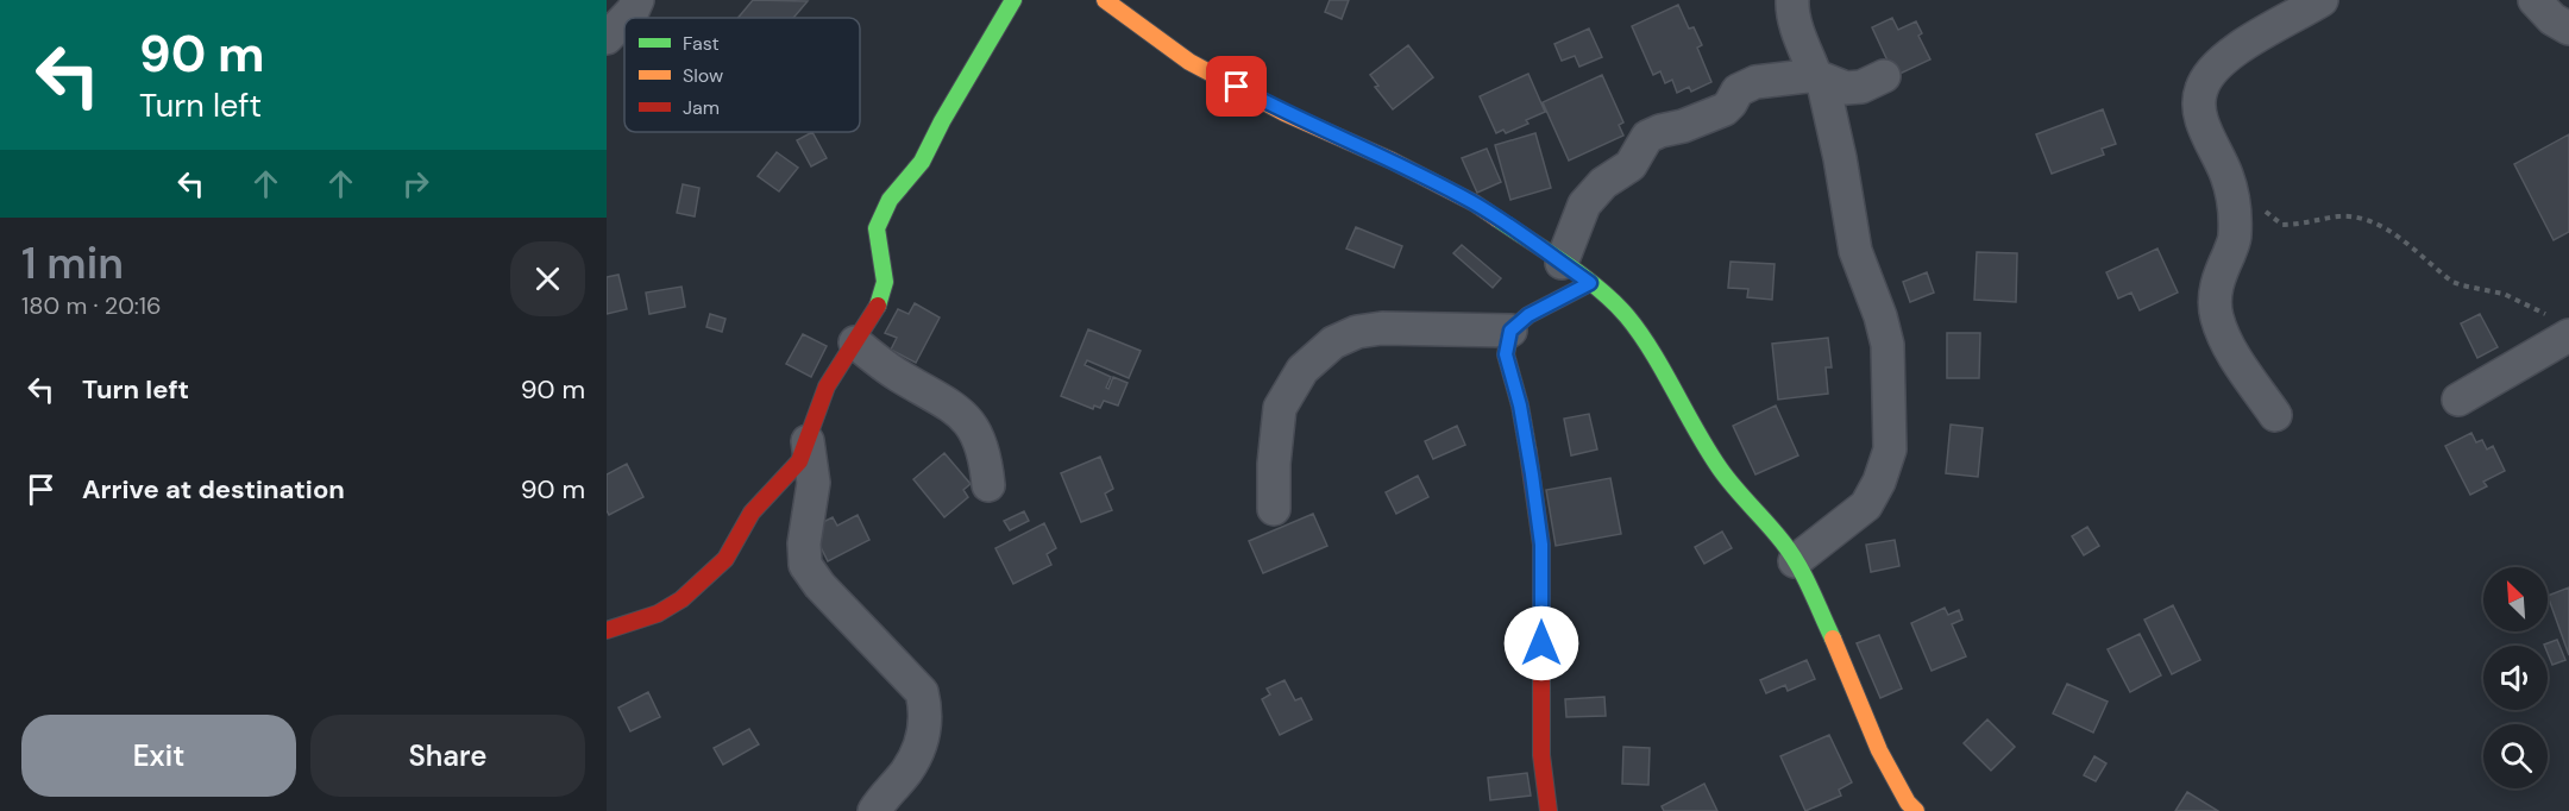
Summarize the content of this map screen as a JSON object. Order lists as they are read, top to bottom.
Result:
{
  "legend": ["Fast", "Slow", "Jam"],
  "north": "top left",
  "page": {
    "turn": ["90 m", "Turn left"],
    "heading": ["1 min", "180 m · 20:16"],
    "list": [
      {
        "name": "Turn left",
        "value": "90 m"
      },
      {
        "name": "Arrive at destination",
        "value": "90 m"
      }
    ],
    "buttons": ["Exit", "Share"]
  }
}
